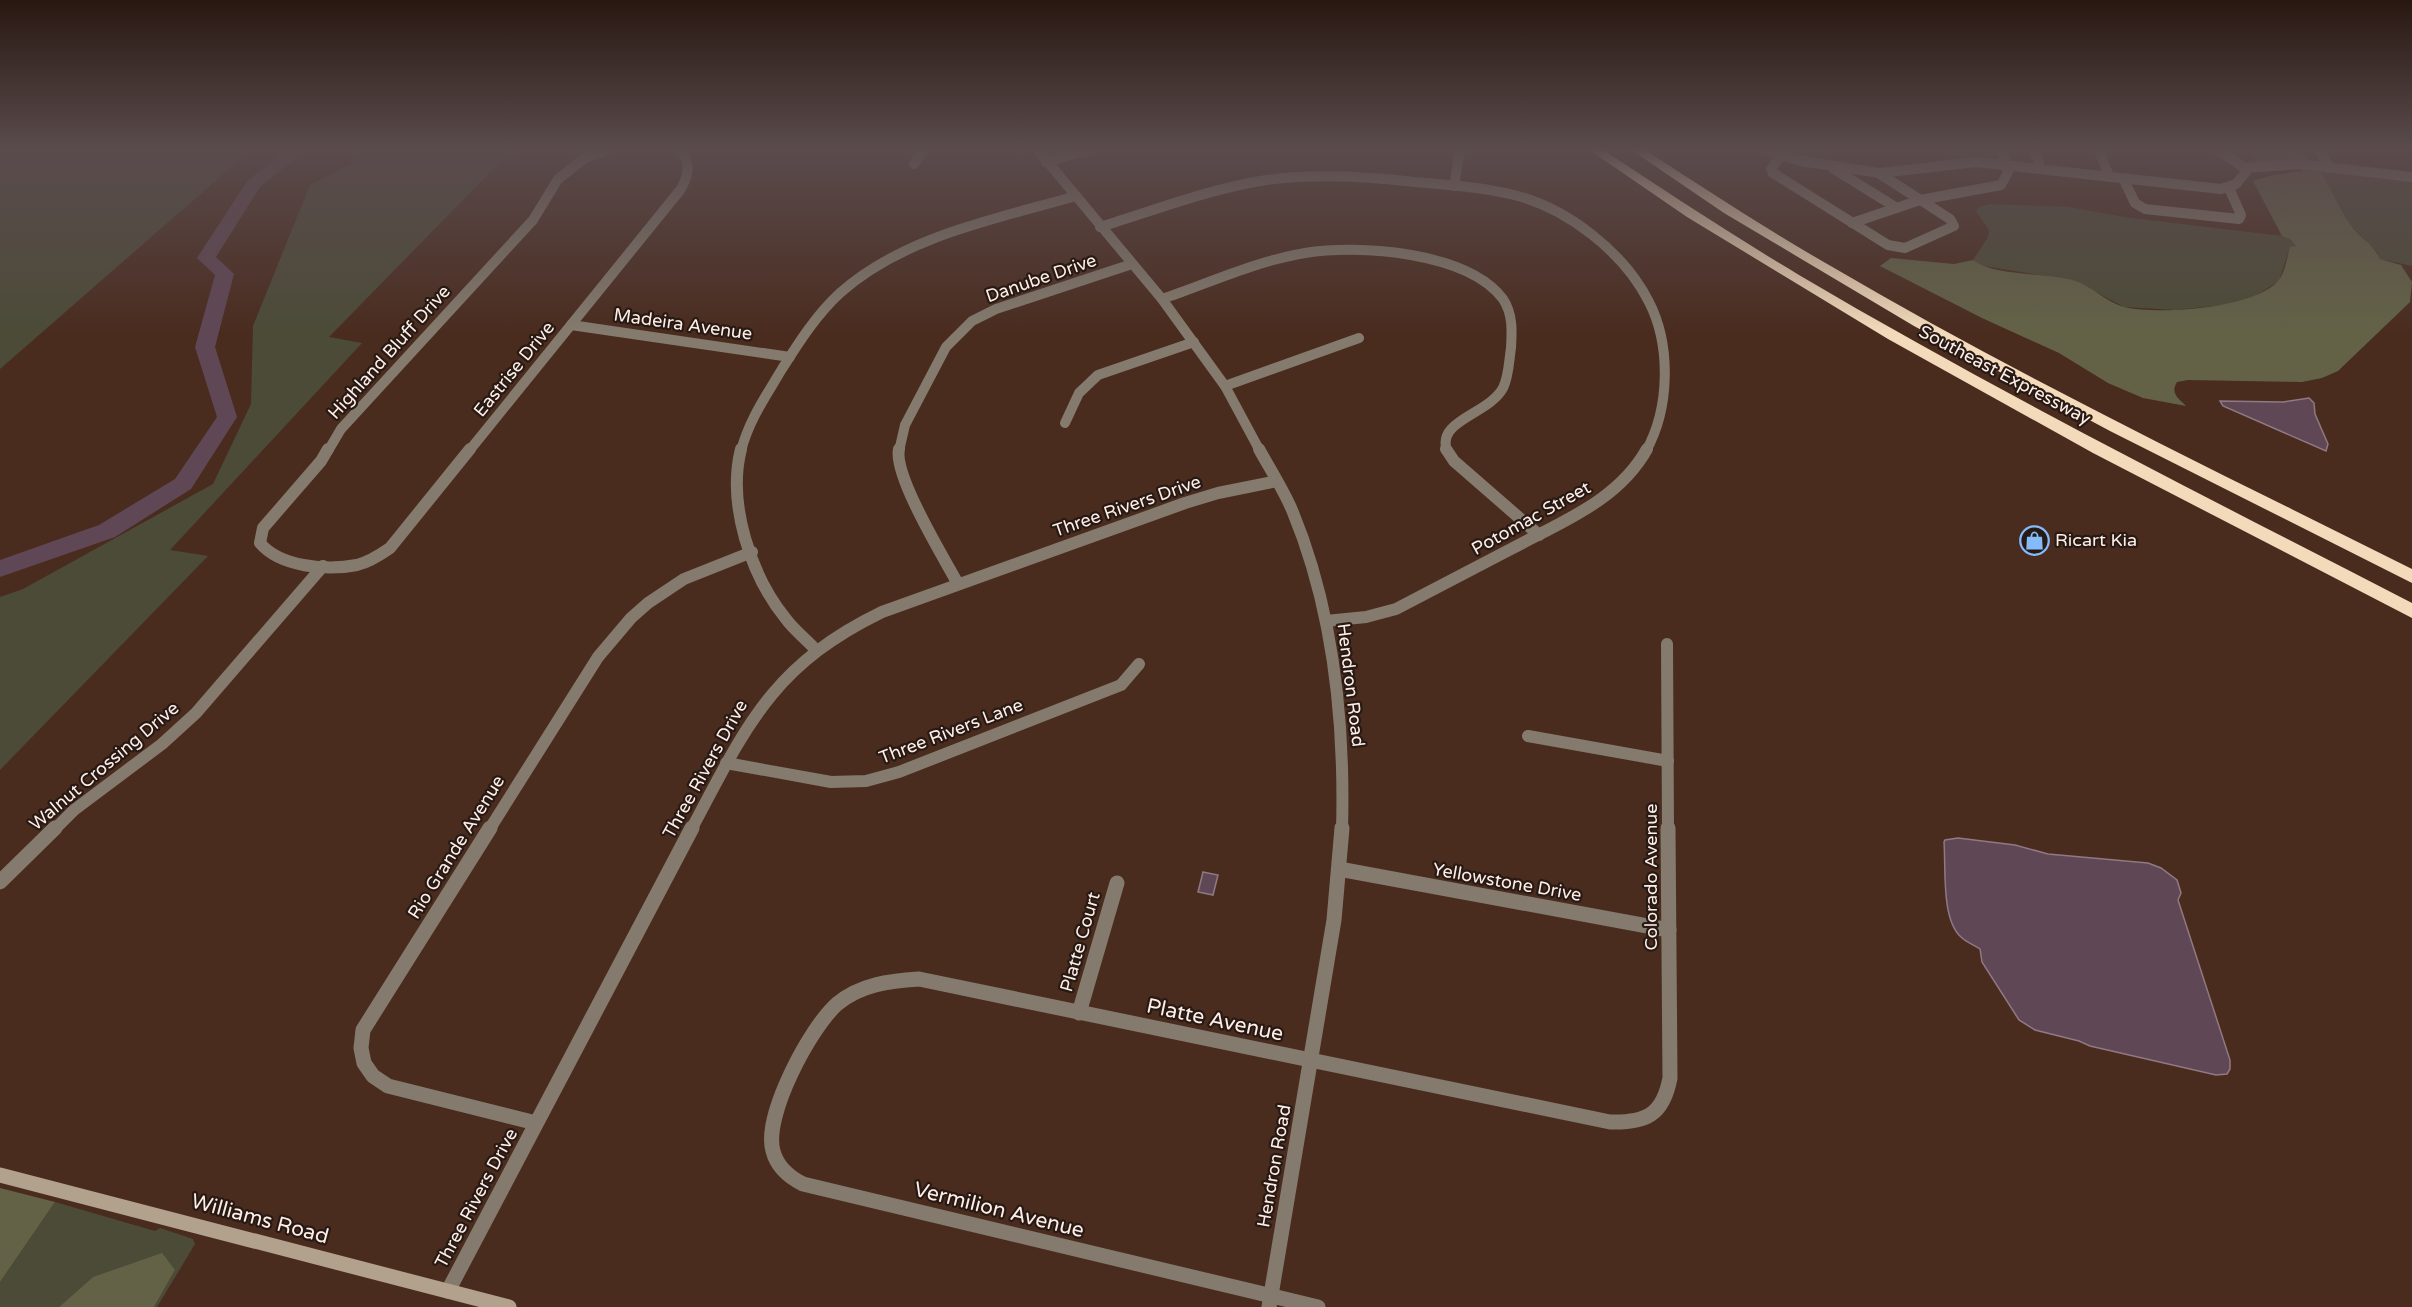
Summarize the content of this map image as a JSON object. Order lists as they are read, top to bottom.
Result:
{
  "streets": {
    "highway": ["Southeast Expressway"],
    "main road": ["Williams Road"],
    "street": [
      "Danube Drive",
      "Madeira Avenue",
      "Highland Bluff Drive",
      "Eastrise Drive",
      "Three Rivers Drive",
      "Potomac Street",
      "Hendron Road",
      "Three Rivers Lane",
      "Walnut Crossing Drive",
      "Rio Grande Avenue",
      "Colorado Avenue",
      "Yellowstone Drive",
      "Platte Court",
      "Platte Avenue",
      "Vermilion Avenue"
    ]
  },
  "crossings": [
    ["Danube Drive", "Three Rivers Drive"],
    ["Danube Drive", "Hendron Road"],
    ["Madeira Avenue", "Eastrise Drive"],
    ["Highland Bluff Drive", "Eastrise Drive"],
    ["Highland Bluff Drive", "Walnut Crossing Drive"],
    ["Eastrise Drive", "Walnut Crossing Drive"],
    ["Three Rivers Drive", "Hendron Road"],
    ["Three Rivers Drive", "Three Rivers Lane"],
    ["Three Rivers Drive", "Rio Grande Avenue"],
    ["Three Rivers Drive", "Williams Road"],
    ["Potomac Street", "Hendron Road"],
    ["Hendron Road", "Yellowstone Drive"],
    ["Hendron Road", "Platte Avenue"],
    ["Hendron Road", "Vermilion Avenue"],
    ["Colorado Avenue", "Yellowstone Drive"],
    ["Colorado Avenue", "Platte Avenue"],
    ["Platte Court", "Platte Avenue"],
    ["Platte Avenue", "Vermilion Avenue"]
  ],
  "places": {
    "shop": ["Ricart Kia"]
  }
}
